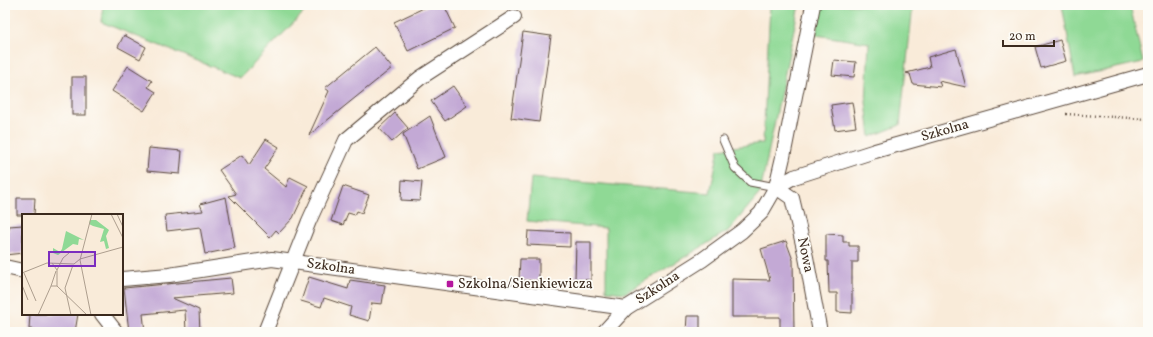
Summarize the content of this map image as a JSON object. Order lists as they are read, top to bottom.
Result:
{
  "streets": {
    "street": ["Szkolna", "Nowa"]
  },
  "crossings": [
    ["Szkolna", "Nowa"]
  ],
  "places": {
    "transit": ["Szkolna/Sienkiewicza"]
  },
  "scale_bar": "20 m"
}
